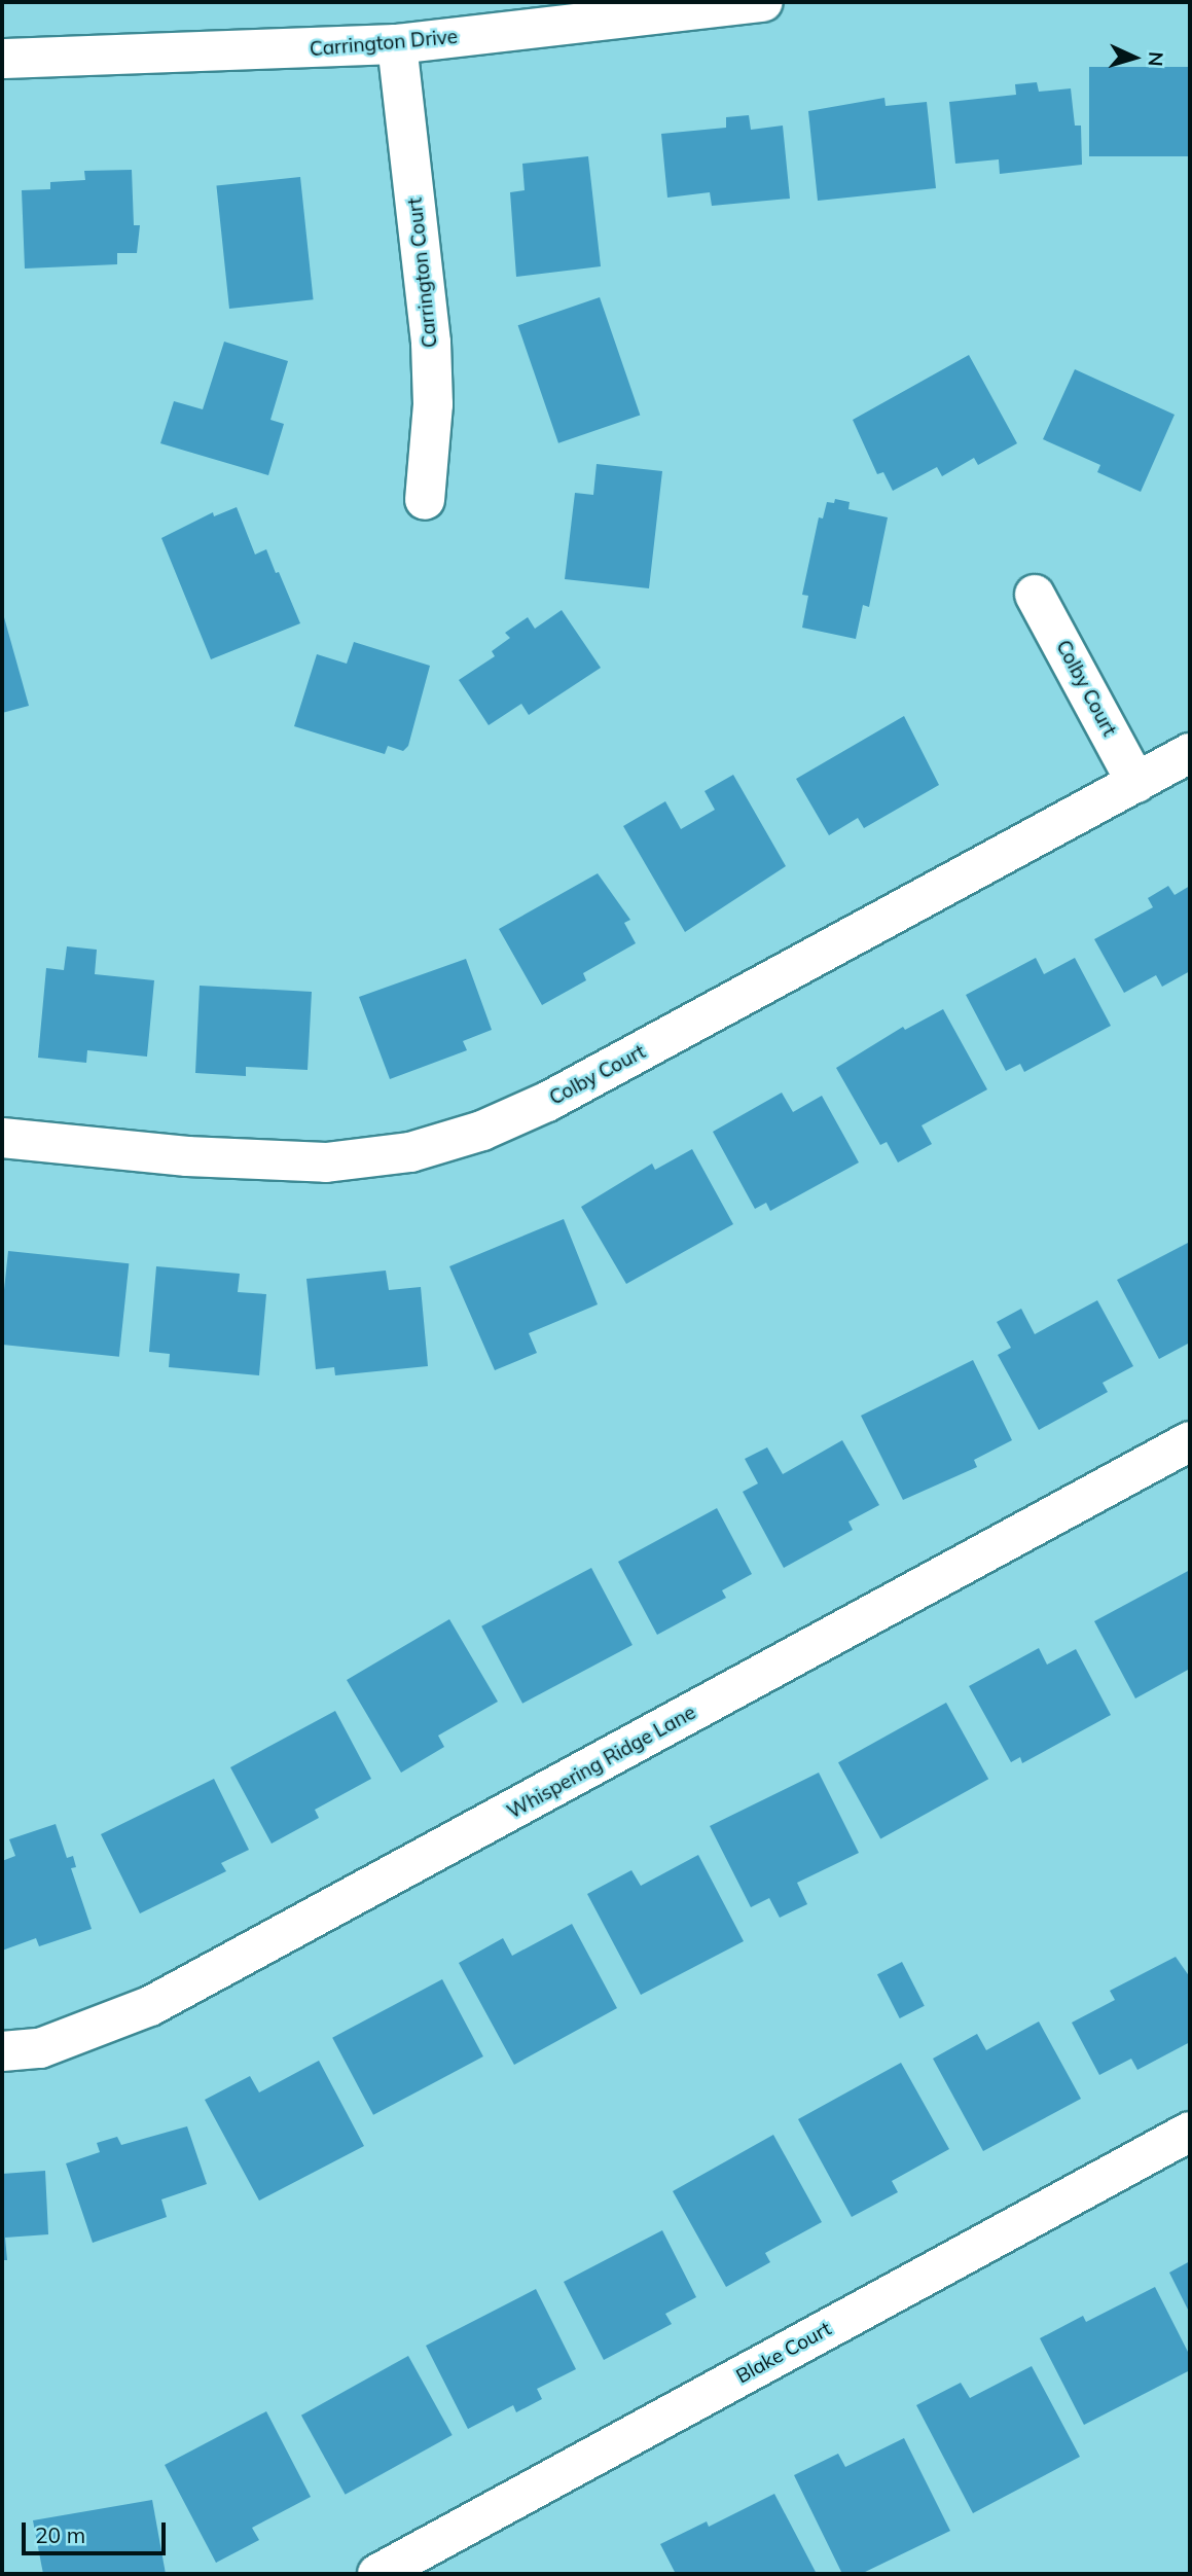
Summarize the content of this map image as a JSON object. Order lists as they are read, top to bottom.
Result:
{
  "streets": {
    "street": [
      "Carrington Drive",
      "Carrington Court",
      "Colby Court",
      "Whispering Ridge Lane",
      "Blake Court"
    ]
  },
  "crossings": [
    ["Carrington Drive", "Carrington Court"]
  ],
  "scale_bar": "20 m",
  "north": "right"
}
